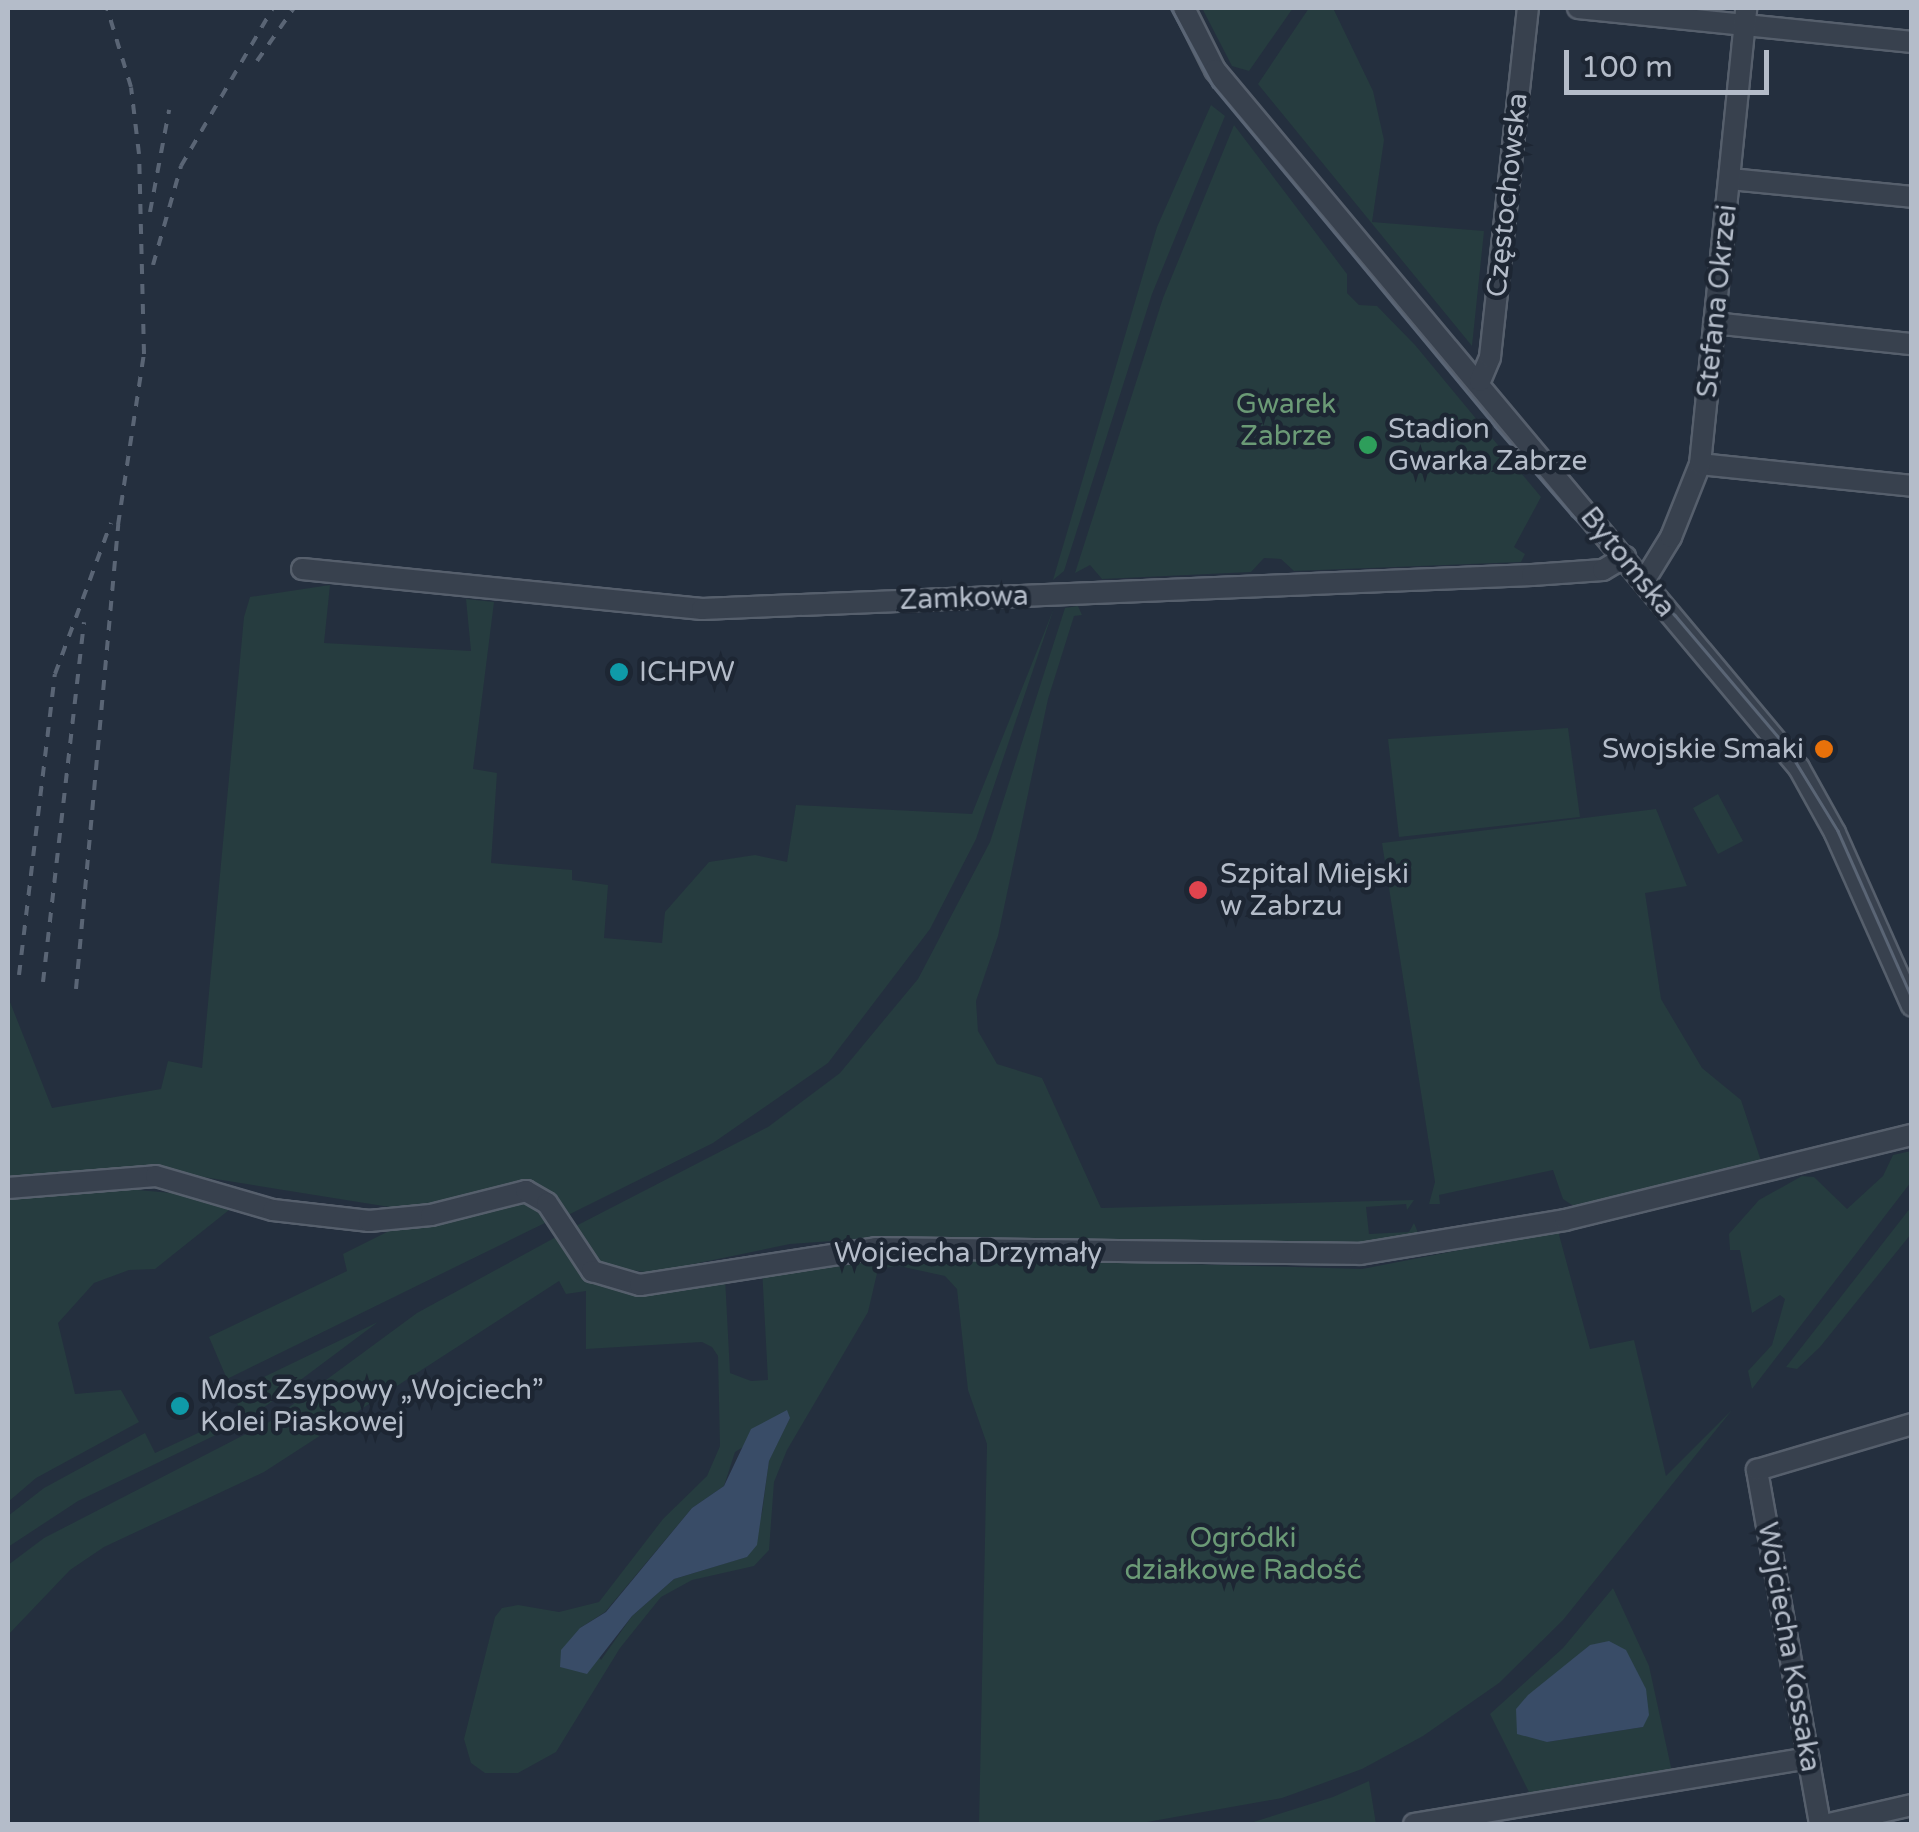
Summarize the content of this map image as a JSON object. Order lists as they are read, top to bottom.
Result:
{
  "streets": {
    "street": [
      "Częstochowska",
      "Stefana Okrzei",
      "Bytomska",
      "Zamkowa",
      "Wojciecha Drzymały",
      "Wojciecha Kossaka"
    ]
  },
  "crossings": [
    ["Częstochowska", "Bytomska"],
    ["Stefana Okrzei", "Bytomska"],
    ["Bytomska", "Zamkowa"]
  ],
  "parks": ["Gwarek Zabrze", "Ogródki działkowe Radość"],
  "places": [
    "Stadion Gwarka Zabrze",
    "ICHPW",
    "Swojskie Smaki",
    "Szpital Miejski w Zabrzu",
    "Most Zsypowy „Wojciech” Kolei Piaskowej"
  ],
  "scale_bar": "100 m"
}
